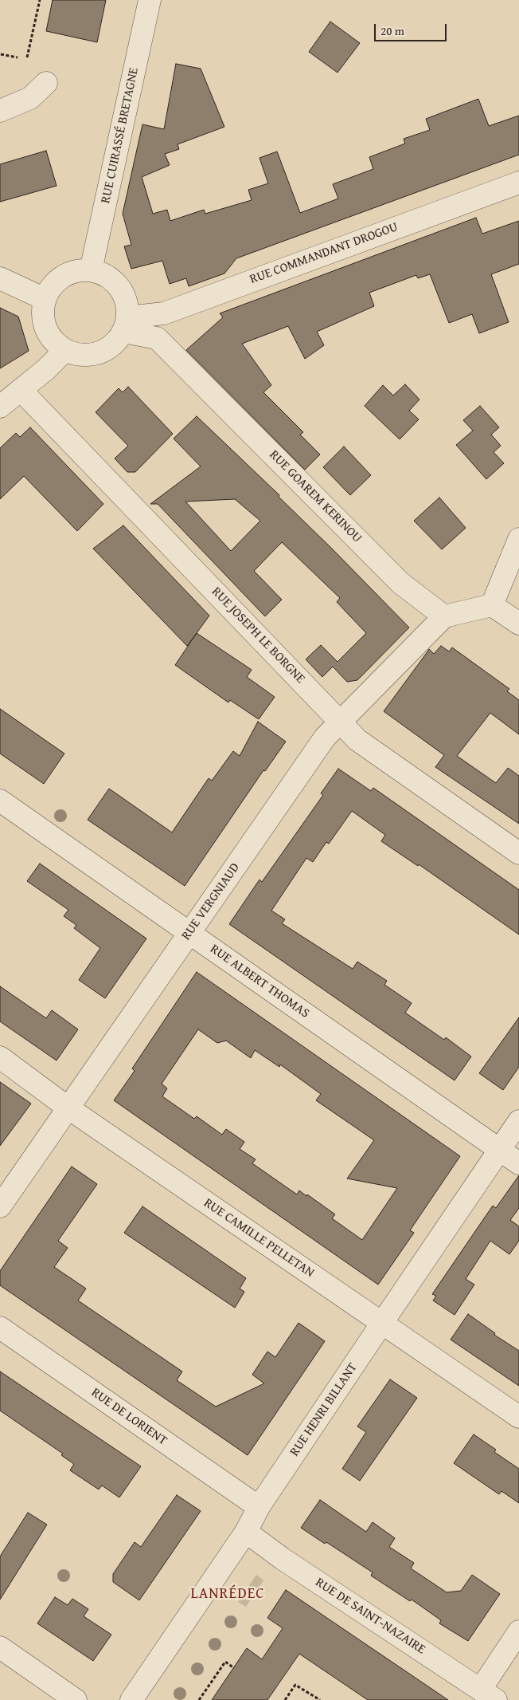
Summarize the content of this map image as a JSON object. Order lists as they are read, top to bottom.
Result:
{
  "streets": {
    "street": [
      "RUE CUIRASSÉ BRETAGNE",
      "RUE COMMANDANT DROGOU",
      "RUE GOAREM KERINOU",
      "RUE JOSEPH LE BORGNE",
      "RUE VERGNIAUD",
      "RUE ALBERT THOMAS",
      "RUE CAMILLE PELLETAN",
      "RUE HENRI BILLANT",
      "RUE DE LORIENT",
      "RUE DE SAINT-NAZAIRE"
    ]
  },
  "crossings": [
    ["RUE CUIRASSÉ BRETAGNE", "RUE COMMANDANT DROGOU"],
    ["RUE CUIRASSÉ BRETAGNE", "RUE GOAREM KERINOU"],
    ["RUE COMMANDANT DROGOU", "RUE GOAREM KERINOU"],
    ["RUE GOAREM KERINOU", "RUE VERGNIAUD"],
    ["RUE JOSEPH LE BORGNE", "RUE VERGNIAUD"],
    ["RUE VERGNIAUD", "RUE ALBERT THOMAS"],
    ["RUE VERGNIAUD", "RUE CAMILLE PELLETAN"],
    ["RUE ALBERT THOMAS", "RUE HENRI BILLANT"],
    ["RUE CAMILLE PELLETAN", "RUE HENRI BILLANT"],
    ["RUE HENRI BILLANT", "RUE DE LORIENT"],
    ["RUE HENRI BILLANT", "RUE DE SAINT-NAZAIRE"]
  ],
  "districts": ["LANRÉDEC"],
  "scale_bar": "20 m"
}
